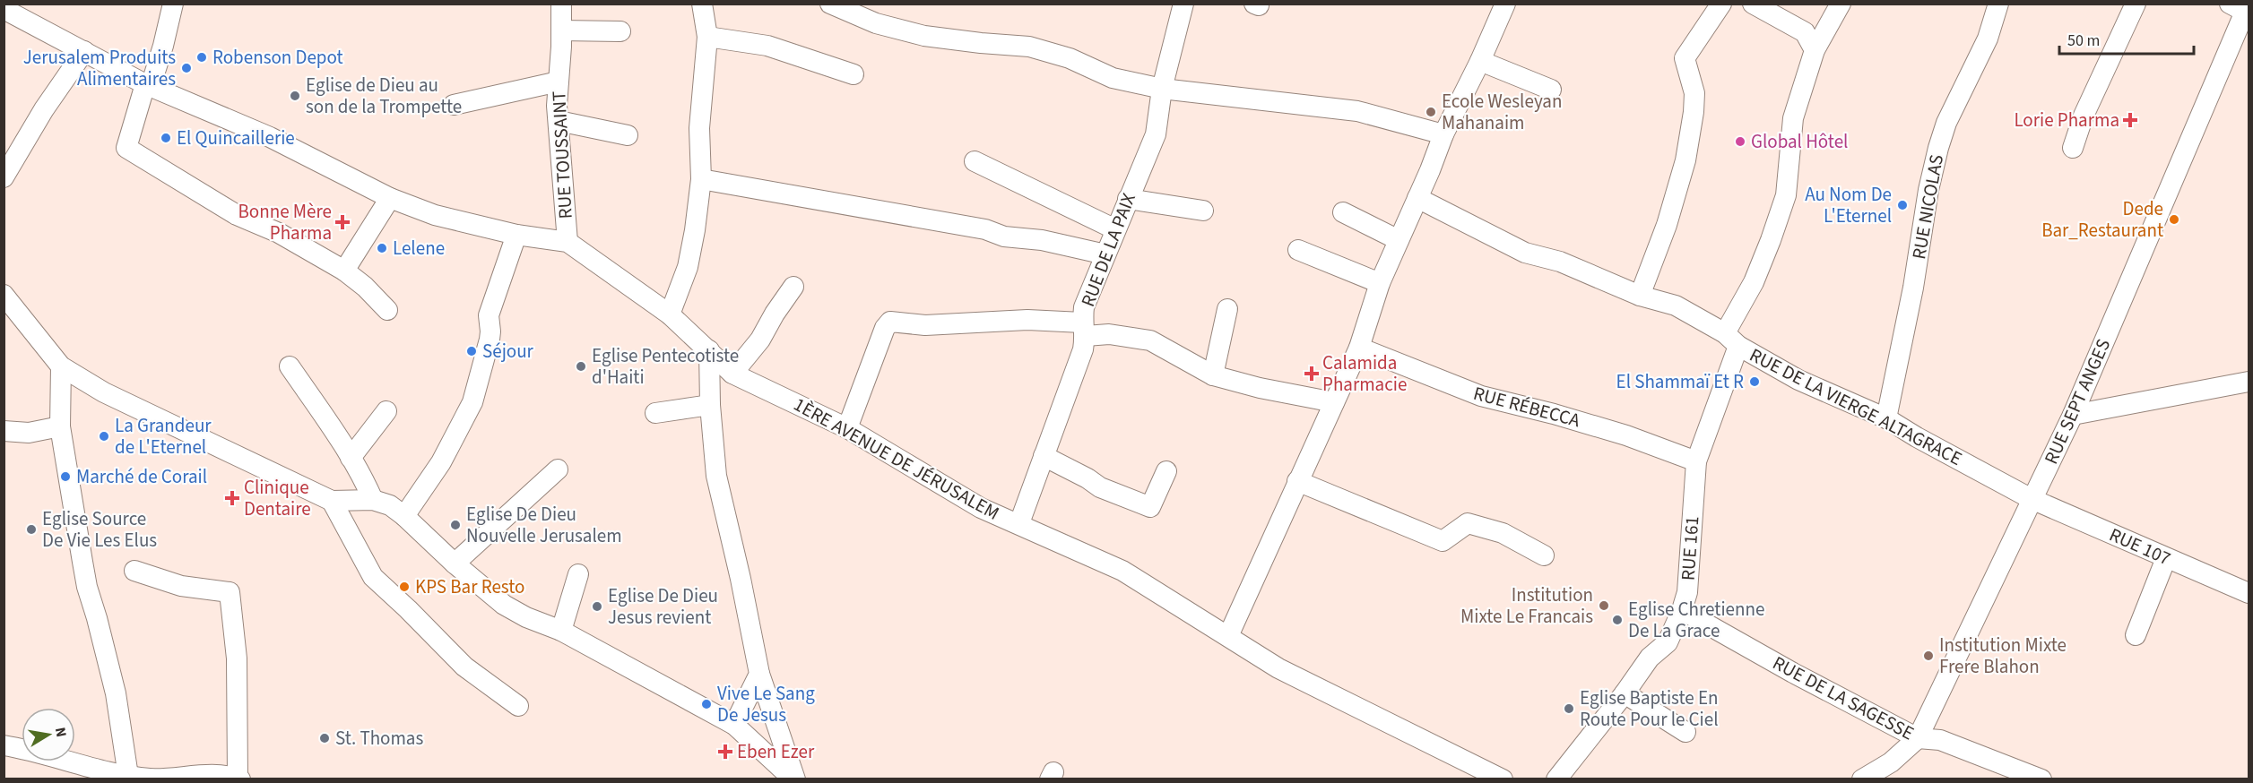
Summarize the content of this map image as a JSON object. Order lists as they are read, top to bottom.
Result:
{
  "streets": {
    "street": [
      "RUE TOUSSAINT",
      "RUE NICOLAS",
      "RUE DE LA PAIX",
      "RUE SEPT ANGES",
      "RUE RÉBECCA",
      "RUE DE LA VIERGE ALTAGRACE",
      "1ÈRE AVENUE DE JÉRUSALEM",
      "RUE 107",
      "RUE 161",
      "RUE DE LA SAGESSE"
    ]
  },
  "crossings": [
    ["RUE TOUSSAINT", "1ÈRE AVENUE DE JÉRUSALEM"],
    ["RUE NICOLAS", "RUE DE LA VIERGE ALTAGRACE"],
    ["RUE DE LA PAIX", "1ÈRE AVENUE DE JÉRUSALEM"],
    ["RUE SEPT ANGES", "RUE DE LA VIERGE ALTAGRACE"],
    ["RUE SEPT ANGES", "RUE 107"],
    ["RUE SEPT ANGES", "RUE DE LA SAGESSE"],
    ["RUE RÉBECCA", "RUE 161"],
    ["RUE DE LA VIERGE ALTAGRACE", "RUE 107"],
    ["RUE DE LA VIERGE ALTAGRACE", "RUE 161"],
    ["RUE 161", "RUE DE LA SAGESSE"]
  ],
  "places": {
    "other": [
      "Robenson Depot",
      "Jerusalem Produits Alimentaires",
      "Eglise de Dieu au son de la Trompette",
      "Ecole Wesleyan Mahanaim",
      "El Quincaillerie",
      "Global Hôtel",
      "Au Nom De L'Eternel",
      "Dede Bar_Restaurant",
      "Lelene",
      "Séjour",
      "Eglise Pentecotiste d'Haiti",
      "El Shammaï Et R",
      "La Grandeur de L'Eternel",
      "Marché de Corail",
      "Eglise De Dieu Nouvelle Jerusalem",
      "Eglise Source De Vie Les Elus",
      "KPS Bar Resto",
      "Institution Mixte Le Francais",
      "Eglise De Dieu Jesus revient",
      "Eglise Chretienne De La Grace",
      "Institution Mixte Frere Blahon",
      "Vive Le Sang De Jesus",
      "Eglise Baptiste En Route Pour le Ciel",
      "St. Thomas"
    ],
    "health": [
      "Lorie Pharma",
      "Bonne Mère Pharma",
      "Calamida Pharmacie",
      "Clinique Dentaire",
      "Eben Ezer"
    ]
  },
  "scale_bar": "50 m",
  "north": "right"
}
